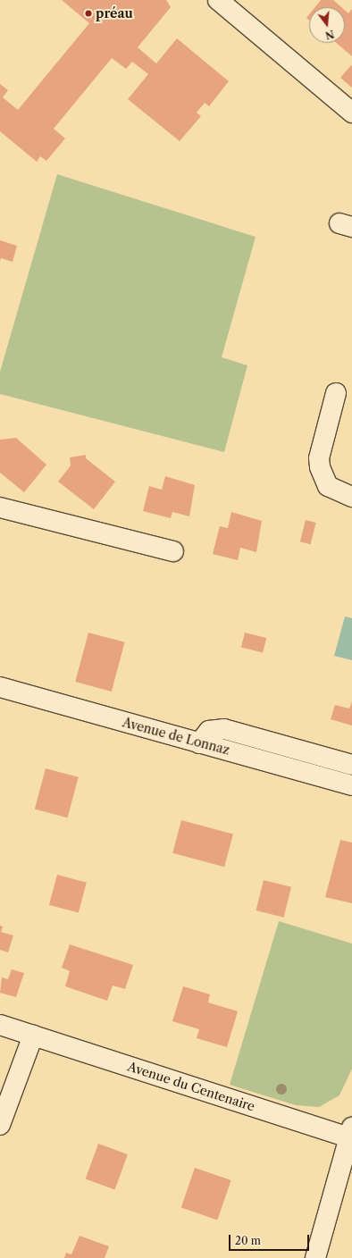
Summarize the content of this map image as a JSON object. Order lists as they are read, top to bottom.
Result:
{
  "streets": {
    "street": ["Avenue de Lonnaz", "Avenue du Centenaire"]
  },
  "places": ["préau"],
  "scale_bar": "20 m",
  "north": "bottom"
}
